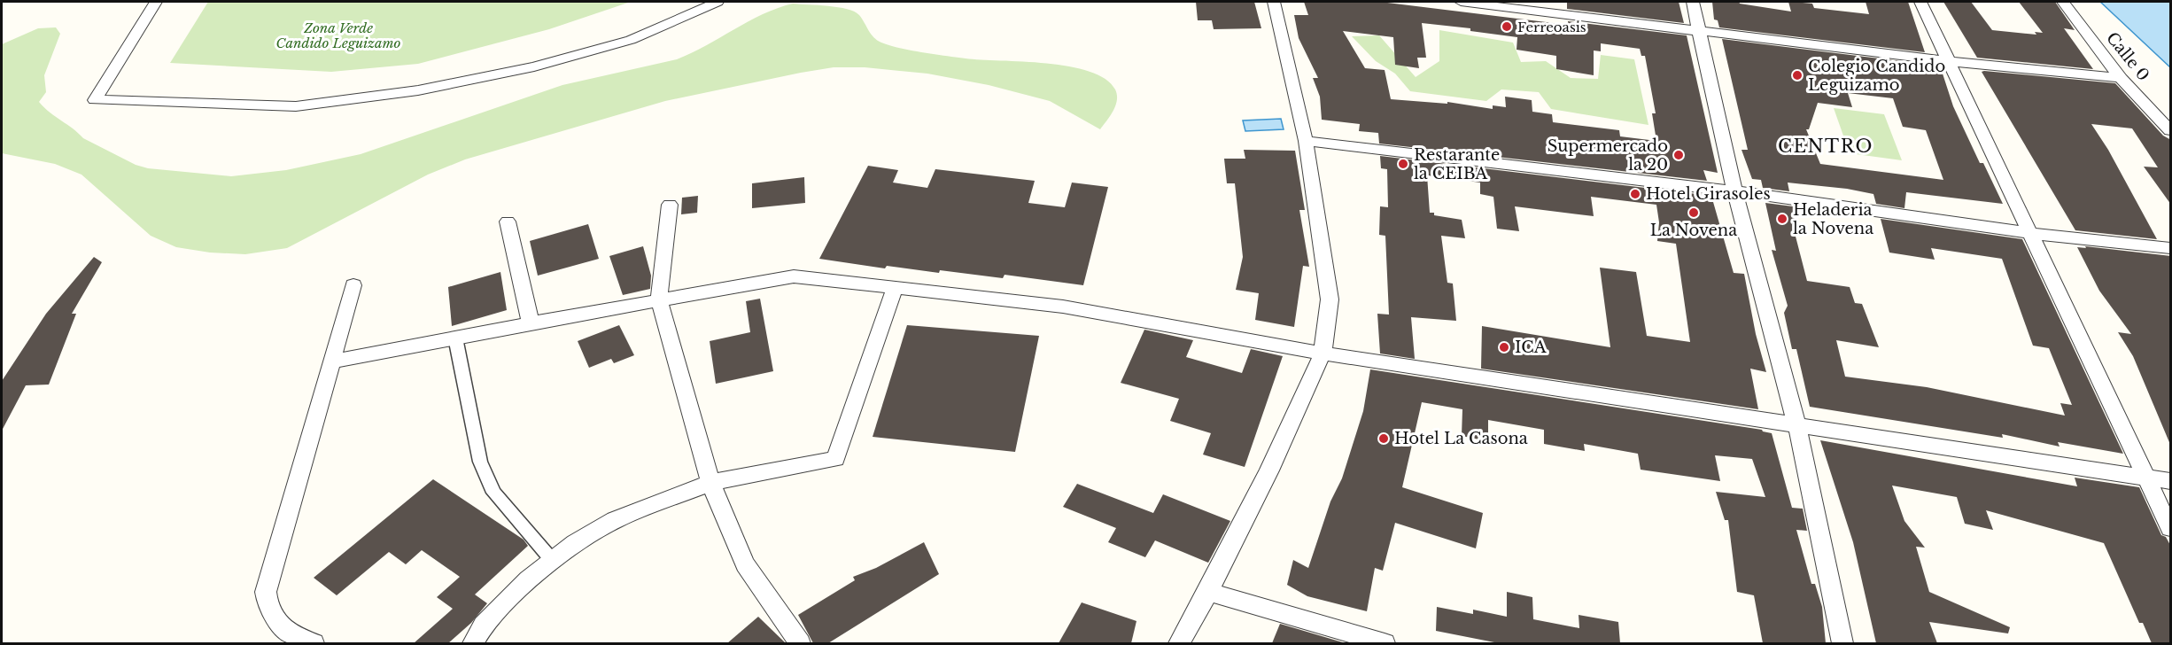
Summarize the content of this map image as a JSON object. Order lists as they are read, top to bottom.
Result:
{
  "streets": {
    "street": ["Calle 0"]
  },
  "districts": ["CENTRO"],
  "parks": ["Zona Verde Candido Leguizamo"],
  "places": [
    "Ferreoasis",
    "Colegio Candido Leguizamo",
    "Supermercado la 20",
    "Restarante la CEIBA",
    "Hotel Girasoles",
    "La Novena",
    "Heladeria la Novena",
    "ICA",
    "Hotel La Casona"
  ]
}
